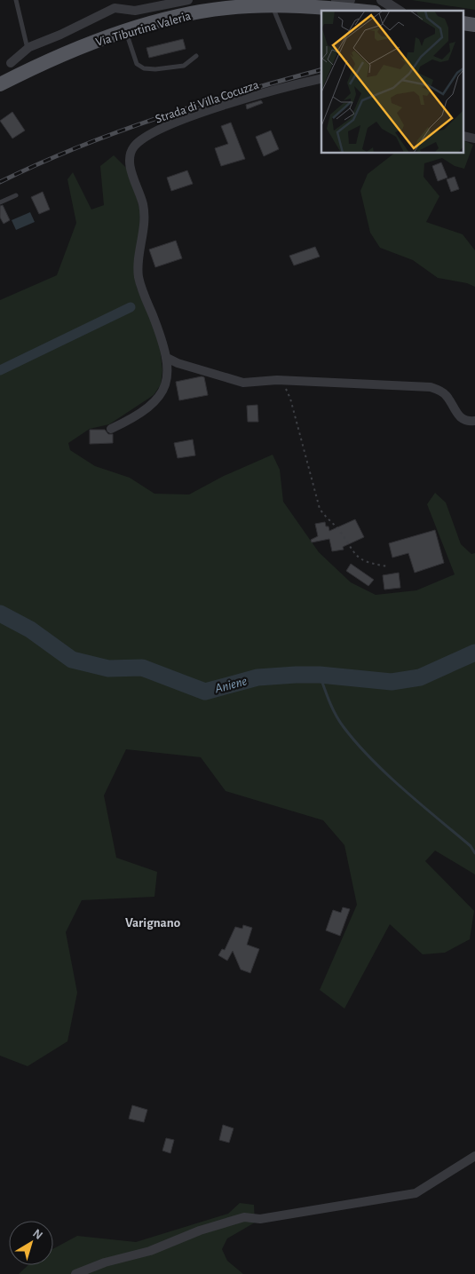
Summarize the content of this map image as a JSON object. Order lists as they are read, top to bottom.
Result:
{
  "streets": {
    "main road": ["Via Tiburtina Valeria"],
    "street": ["Strada di Villa Cocuzza"]
  },
  "districts": ["Varignano"],
  "water": ["Aniene"],
  "north": "top right"
}
